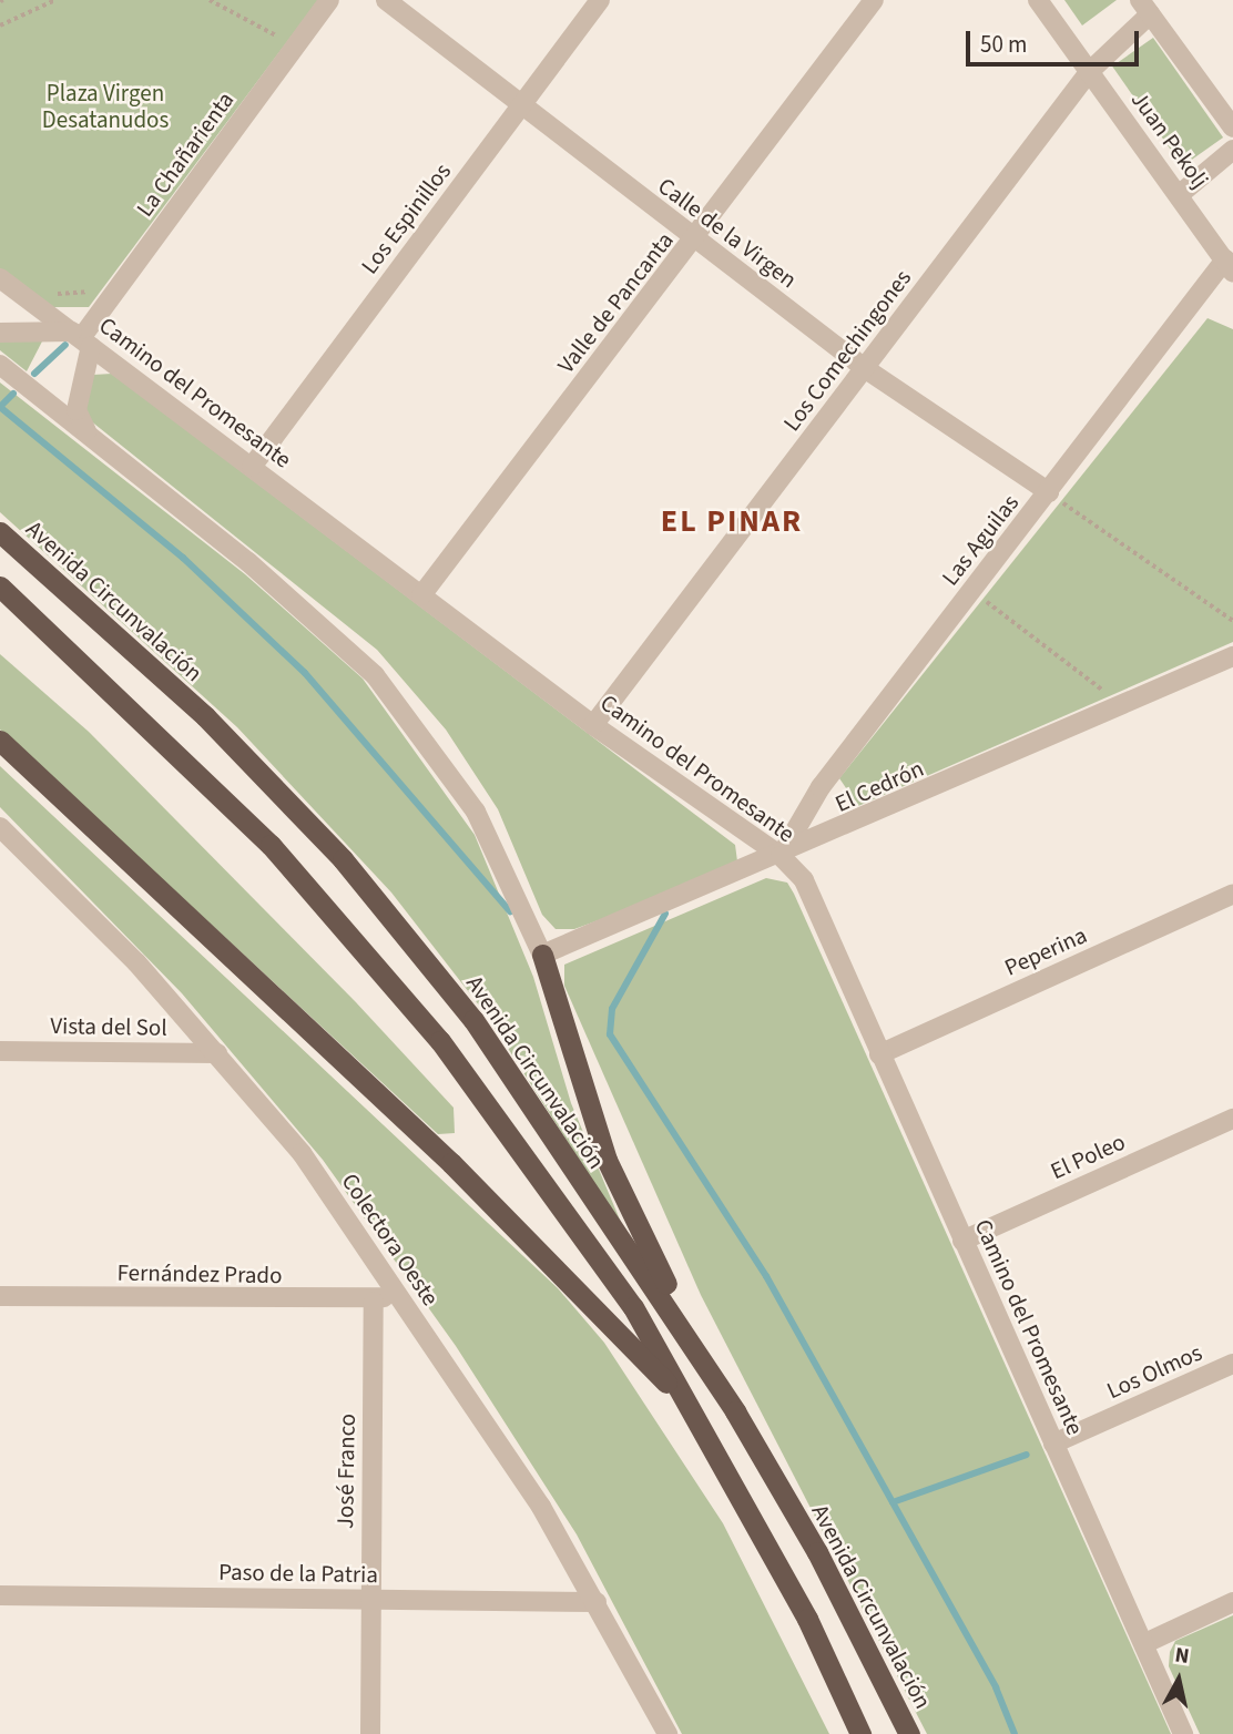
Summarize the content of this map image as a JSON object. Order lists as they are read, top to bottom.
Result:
{
  "streets": {
    "highway": ["Avenida Circunvalación"],
    "street": [
      "Juan Pekolj",
      "La Chañarienta",
      "Los Espinillos",
      "Calle de la Virgen",
      "Valle de Pancanta",
      "Los Comechingones",
      "Camino del Promesante",
      "Las Aguilas",
      "El Cedrón",
      "Peperina",
      "Vista del Sol",
      "El Poleo",
      "Colectora Oeste",
      "Fernández Prado",
      "Los Olmos",
      "José Franco",
      "Paso de la Patria"
    ]
  },
  "crossings": [
    ["Juan Pekolj", "Los Comechingones"],
    ["Juan Pekolj", "Las Aguilas"],
    ["La Chañarienta", "Camino del Promesante"],
    ["Los Espinillos", "Calle de la Virgen"],
    ["Los Espinillos", "Camino del Promesante"],
    ["Calle de la Virgen", "Valle de Pancanta"],
    ["Calle de la Virgen", "Los Comechingones"],
    ["Calle de la Virgen", "Las Aguilas"],
    ["Valle de Pancanta", "Camino del Promesante"],
    ["Los Comechingones", "Camino del Promesante"],
    ["Camino del Promesante", "Las Aguilas"],
    ["Camino del Promesante", "El Cedrón"],
    ["Camino del Promesante", "Peperina"],
    ["Camino del Promesante", "El Poleo"],
    ["Camino del Promesante", "Los Olmos"],
    ["Las Aguilas", "El Cedrón"],
    ["Vista del Sol", "Colectora Oeste"],
    ["Colectora Oeste", "Fernández Prado"],
    ["Colectora Oeste", "Paso de la Patria"],
    ["Fernández Prado", "José Franco"],
    ["José Franco", "Paso de la Patria"]
  ],
  "districts": ["EL PINAR"],
  "parks": ["Plaza Virgen Desatanudos"],
  "scale_bar": "50 m",
  "north": "top"
}
